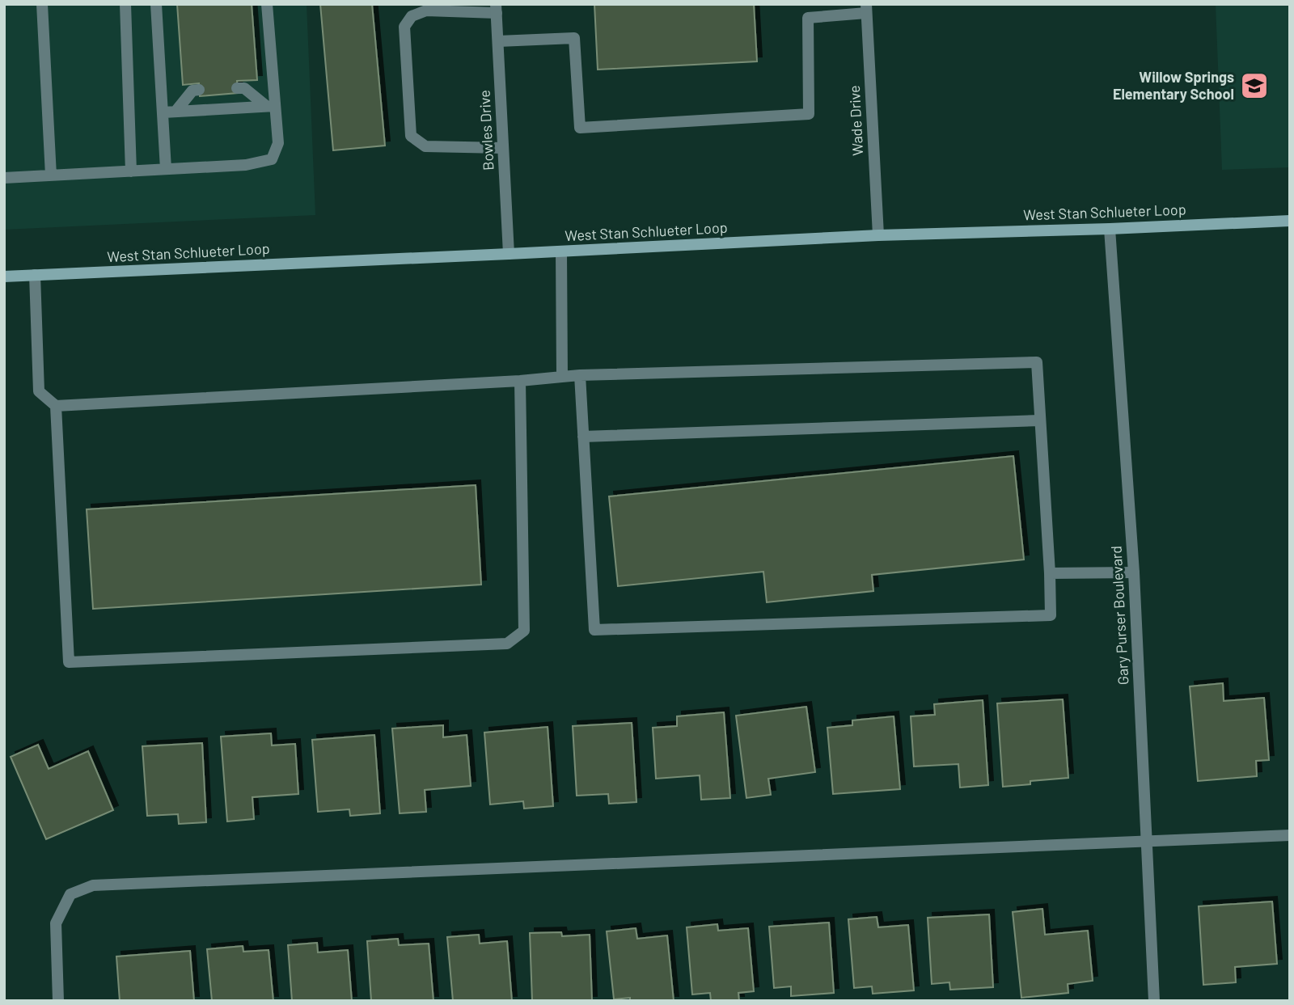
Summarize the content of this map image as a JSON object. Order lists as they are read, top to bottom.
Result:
{
  "streets": {
    "main road": ["West Stan Schlueter Loop"],
    "street": ["Wade Drive", "Bowles Drive", "Gary Purser Boulevard"]
  },
  "crossings": [
    ["Wade Drive", "West Stan Schlueter Loop"],
    ["Bowles Drive", "West Stan Schlueter Loop"],
    ["West Stan Schlueter Loop", "Gary Purser Boulevard"]
  ],
  "places": {
    "school or university": ["Willow Springs Elementary School"]
  }
}
